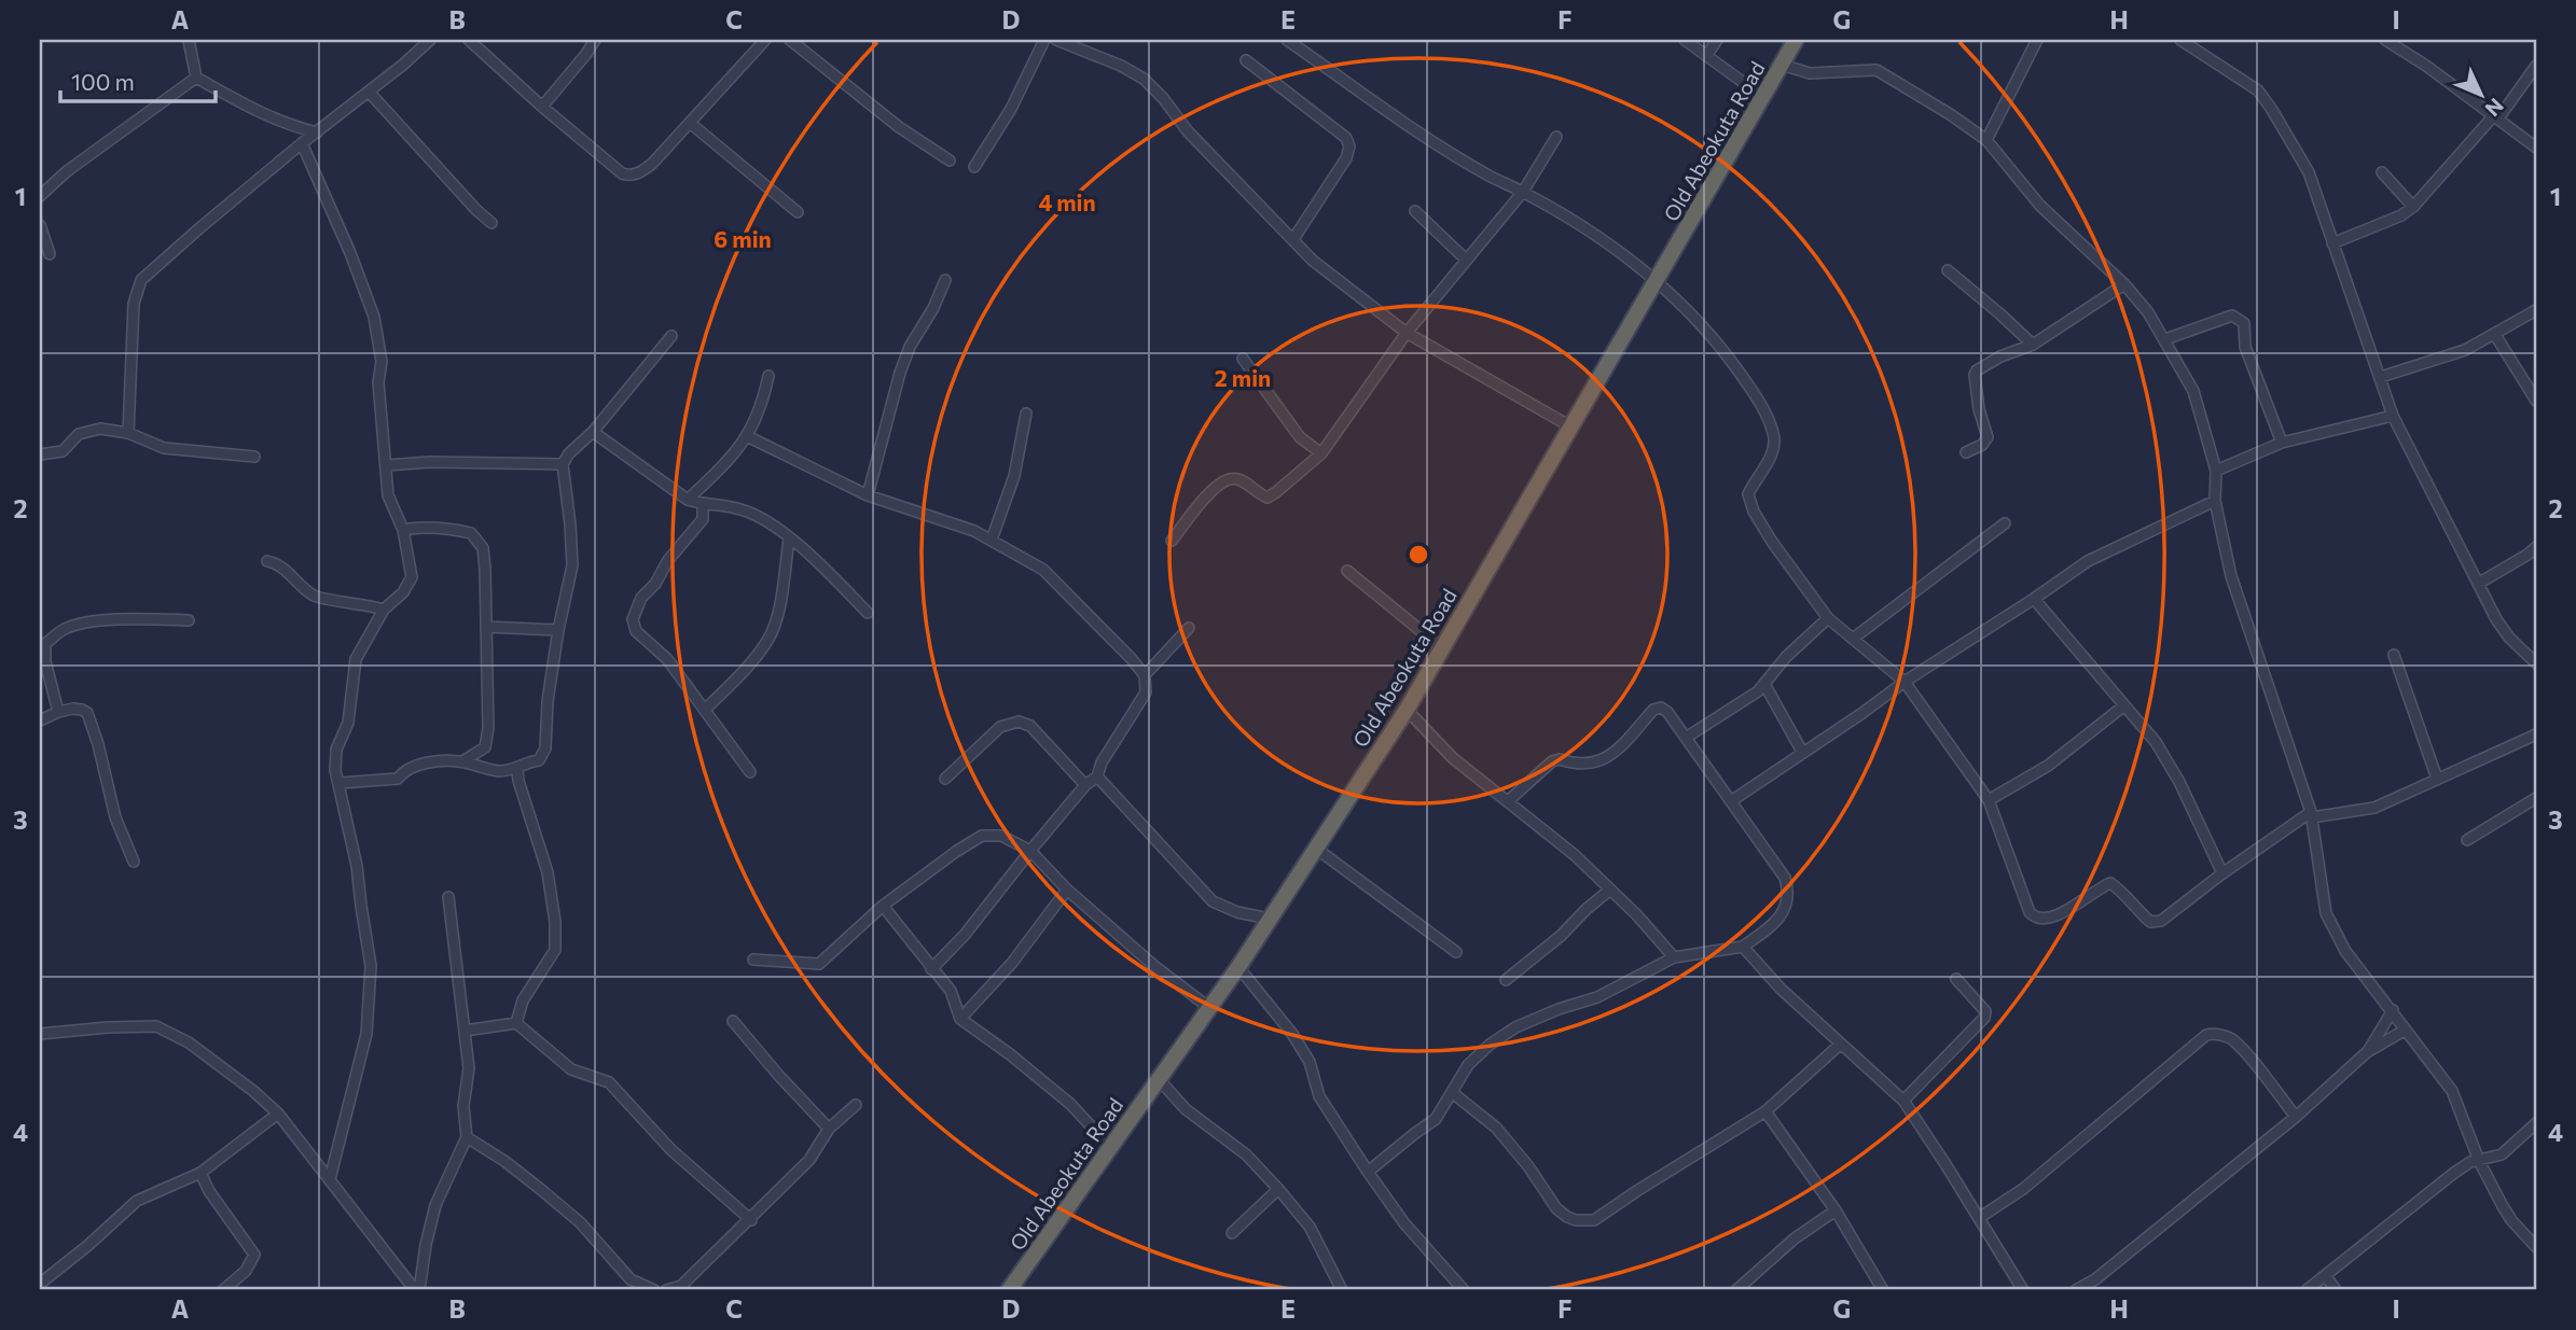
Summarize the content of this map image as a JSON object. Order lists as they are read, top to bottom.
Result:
{
  "streets": {
    "highway": ["Old Abeokuta Road"]
  },
  "scale_bar": "100 m",
  "north": "bottom right",
  "grid": {
    "columns": [
      "A",
      "B",
      "C",
      "D",
      "E",
      "F",
      "G",
      "H",
      "I"
    ],
    "rows": [
      "1",
      "2",
      "3",
      "4"
    ]
  },
  "rings": ["4 min", "6 min", "2 min"]
}
